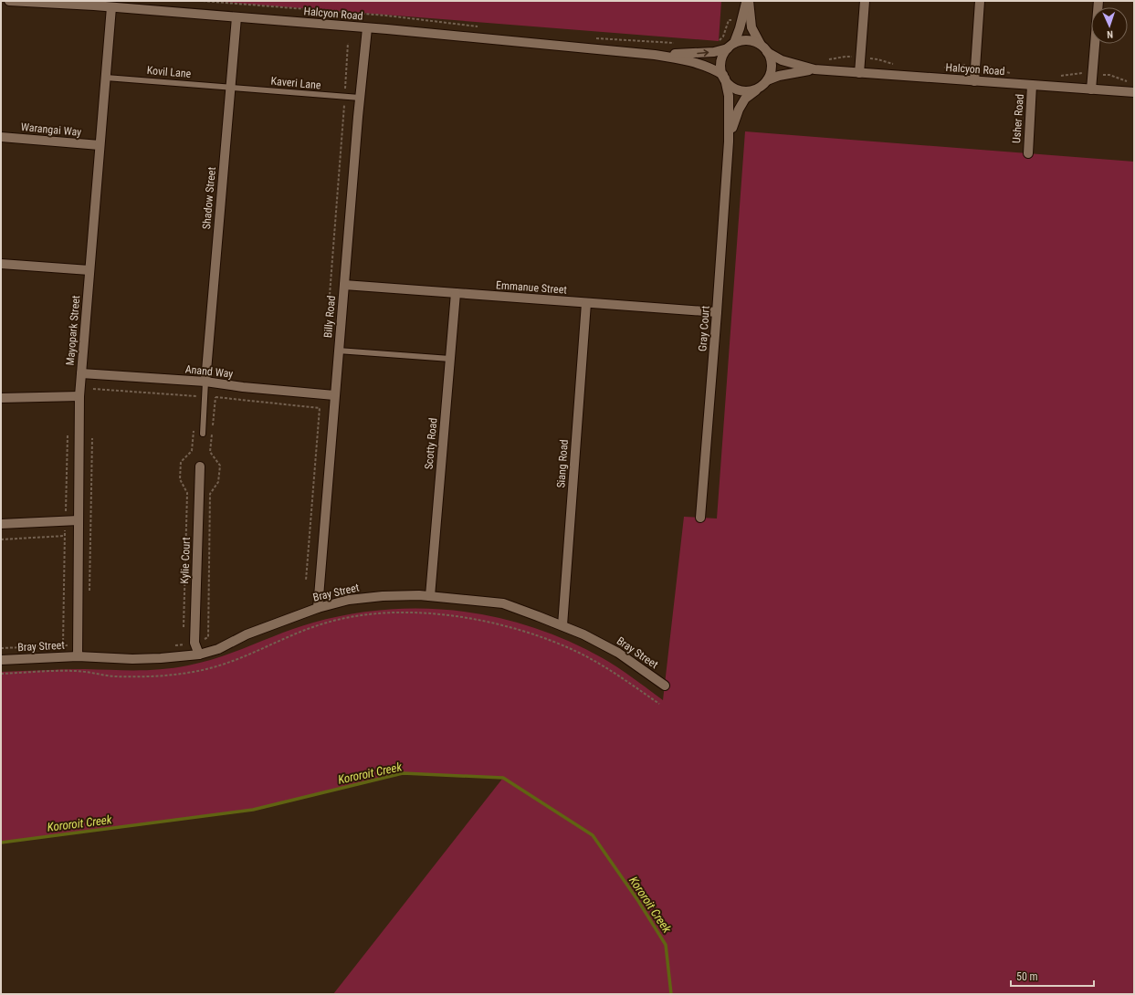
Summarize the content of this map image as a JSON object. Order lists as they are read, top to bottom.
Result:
{
  "streets": {
    "street": [
      "Halcyon Road",
      "Usher Road",
      "Warangai Way",
      "Shadow Street",
      "Emmanue Street",
      "Billy Road",
      "Gray Court",
      "Mayopark Street",
      "Anand Way",
      "Scotty Road",
      "Siang Road",
      "Kylie Court",
      "Bray Street"
    ],
    "lane": ["Kovil Lane", "Kaveri Lane"]
  },
  "crossings": [
    ["Halcyon Road", "Usher Road"],
    ["Halcyon Road", "Shadow Street"],
    ["Halcyon Road", "Billy Road"],
    ["Halcyon Road", "Mayopark Street"],
    ["Kovil Lane", "Kaveri Lane"],
    ["Kovil Lane", "Shadow Street"],
    ["Kovil Lane", "Mayopark Street"],
    ["Kaveri Lane", "Shadow Street"],
    ["Kaveri Lane", "Billy Road"],
    ["Warangai Way", "Mayopark Street"],
    ["Shadow Street", "Anand Way"],
    ["Emmanue Street", "Billy Road"],
    ["Emmanue Street", "Gray Court"],
    ["Emmanue Street", "Scotty Road"],
    ["Emmanue Street", "Siang Road"],
    ["Billy Road", "Anand Way"],
    ["Billy Road", "Bray Street"],
    ["Mayopark Street", "Anand Way"],
    ["Mayopark Street", "Bray Street"],
    ["Scotty Road", "Bray Street"],
    ["Siang Road", "Bray Street"],
    ["Kylie Court", "Bray Street"]
  ],
  "water": ["Kororoit Creek"],
  "scale_bar": "50 m",
  "north": "bottom"
}
